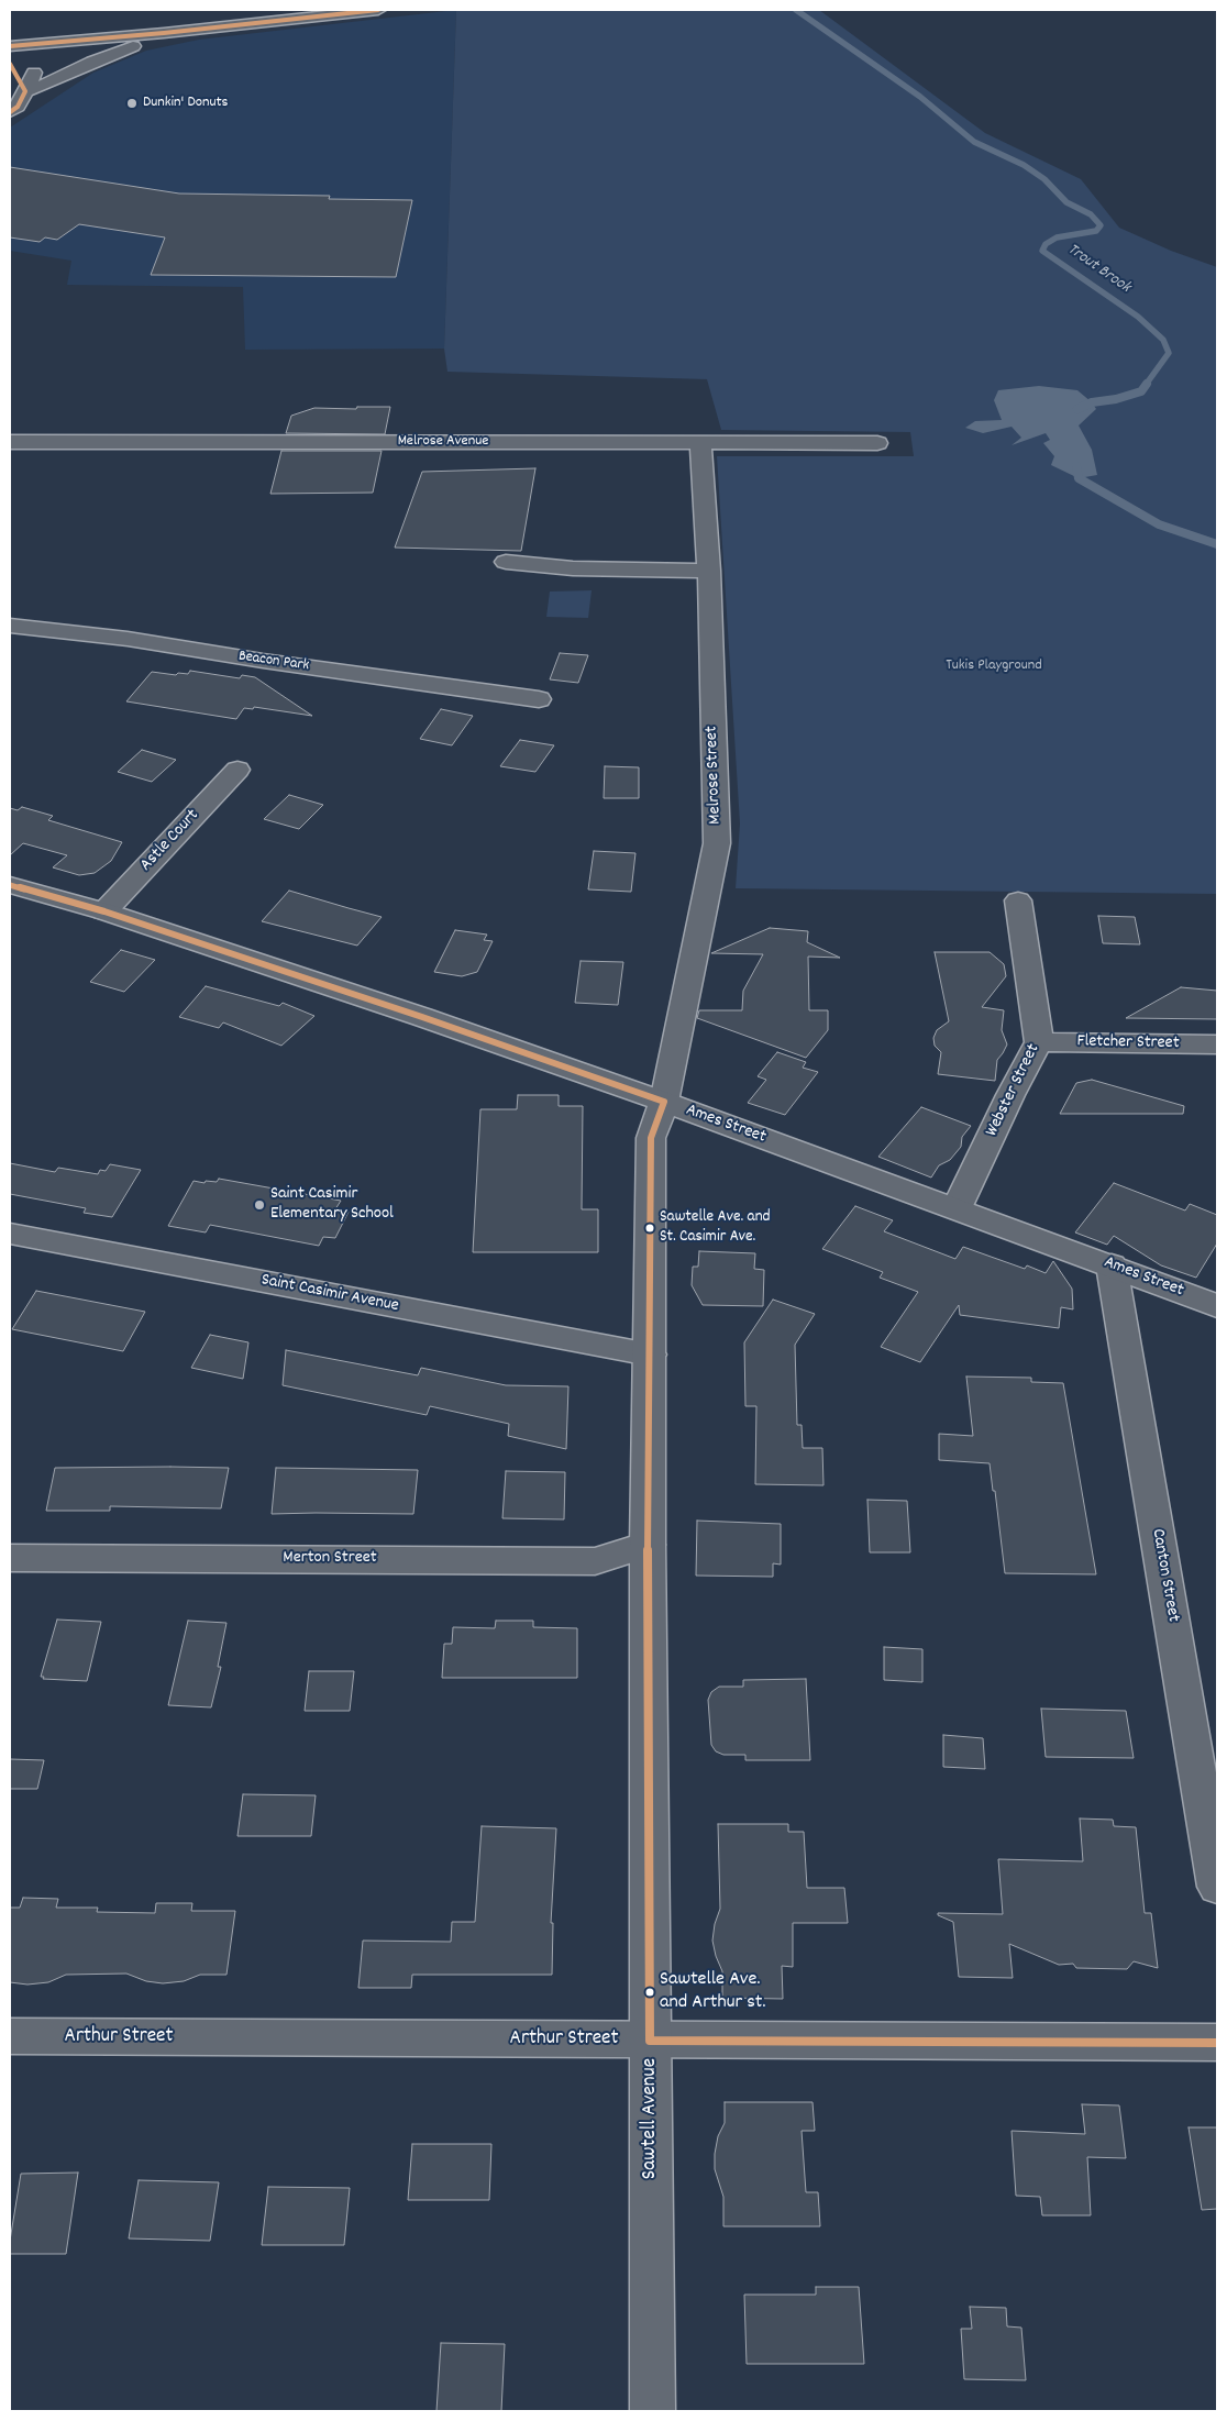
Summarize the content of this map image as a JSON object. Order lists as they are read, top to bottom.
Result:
{
  "streets": {
    "street": [
      "Melrose Avenue",
      "Beacon Park",
      "Melrose Street",
      "Astle Court",
      "Fletcher Street",
      "Webster Street",
      "Ames Street",
      "Saint Casimir Avenue",
      "Merton Street",
      "Canton Street",
      "Arthur Street",
      "Sawtell Avenue"
    ]
  },
  "crossings": [
    ["Melrose Avenue", "Melrose Street"],
    ["Melrose Street", "Ames Street"],
    ["Melrose Street", "Sawtell Avenue"],
    ["Astle Court", "Ames Street"],
    ["Fletcher Street", "Webster Street"],
    ["Webster Street", "Ames Street"],
    ["Ames Street", "Canton Street"],
    ["Ames Street", "Sawtell Avenue"],
    ["Saint Casimir Avenue", "Sawtell Avenue"],
    ["Merton Street", "Sawtell Avenue"],
    ["Arthur Street", "Sawtell Avenue"]
  ],
  "water": ["Trout Brook"],
  "parks": ["Tukis Playground"],
  "places": [
    "Dunkin' Donuts",
    "Saint Casimir Elementary School",
    "Sawtelle Ave. and St. Casimir Ave.",
    "Sawtelle Ave. and Arthur st."
  ]
}
